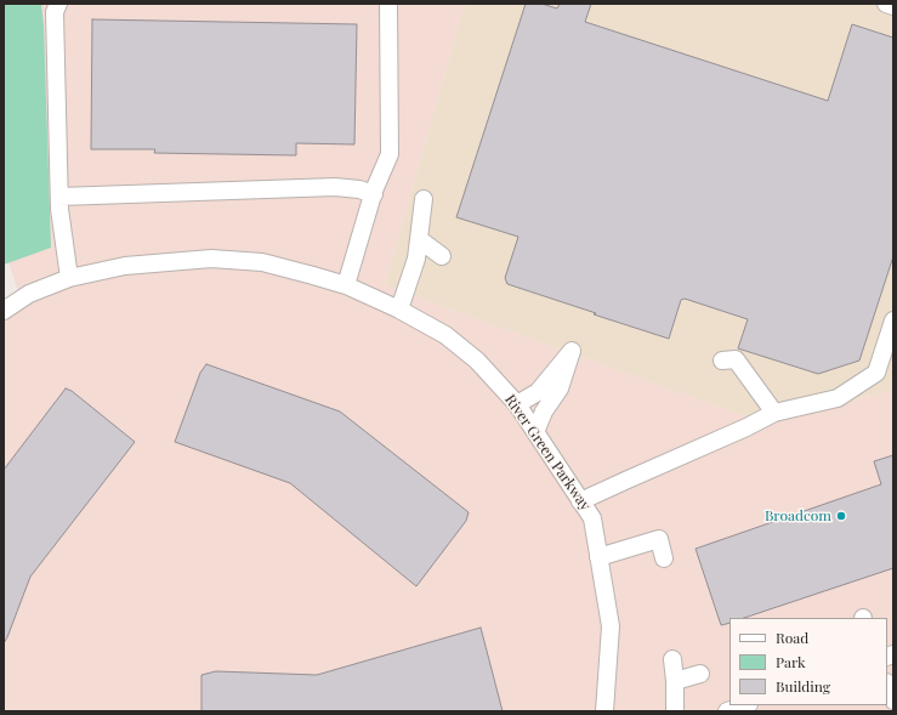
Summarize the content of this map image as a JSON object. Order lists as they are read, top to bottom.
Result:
{
  "streets": {
    "street": ["River Green Parkway"]
  },
  "places": ["Broadcom"],
  "legend": ["Road", "Park", "Building"]
}
